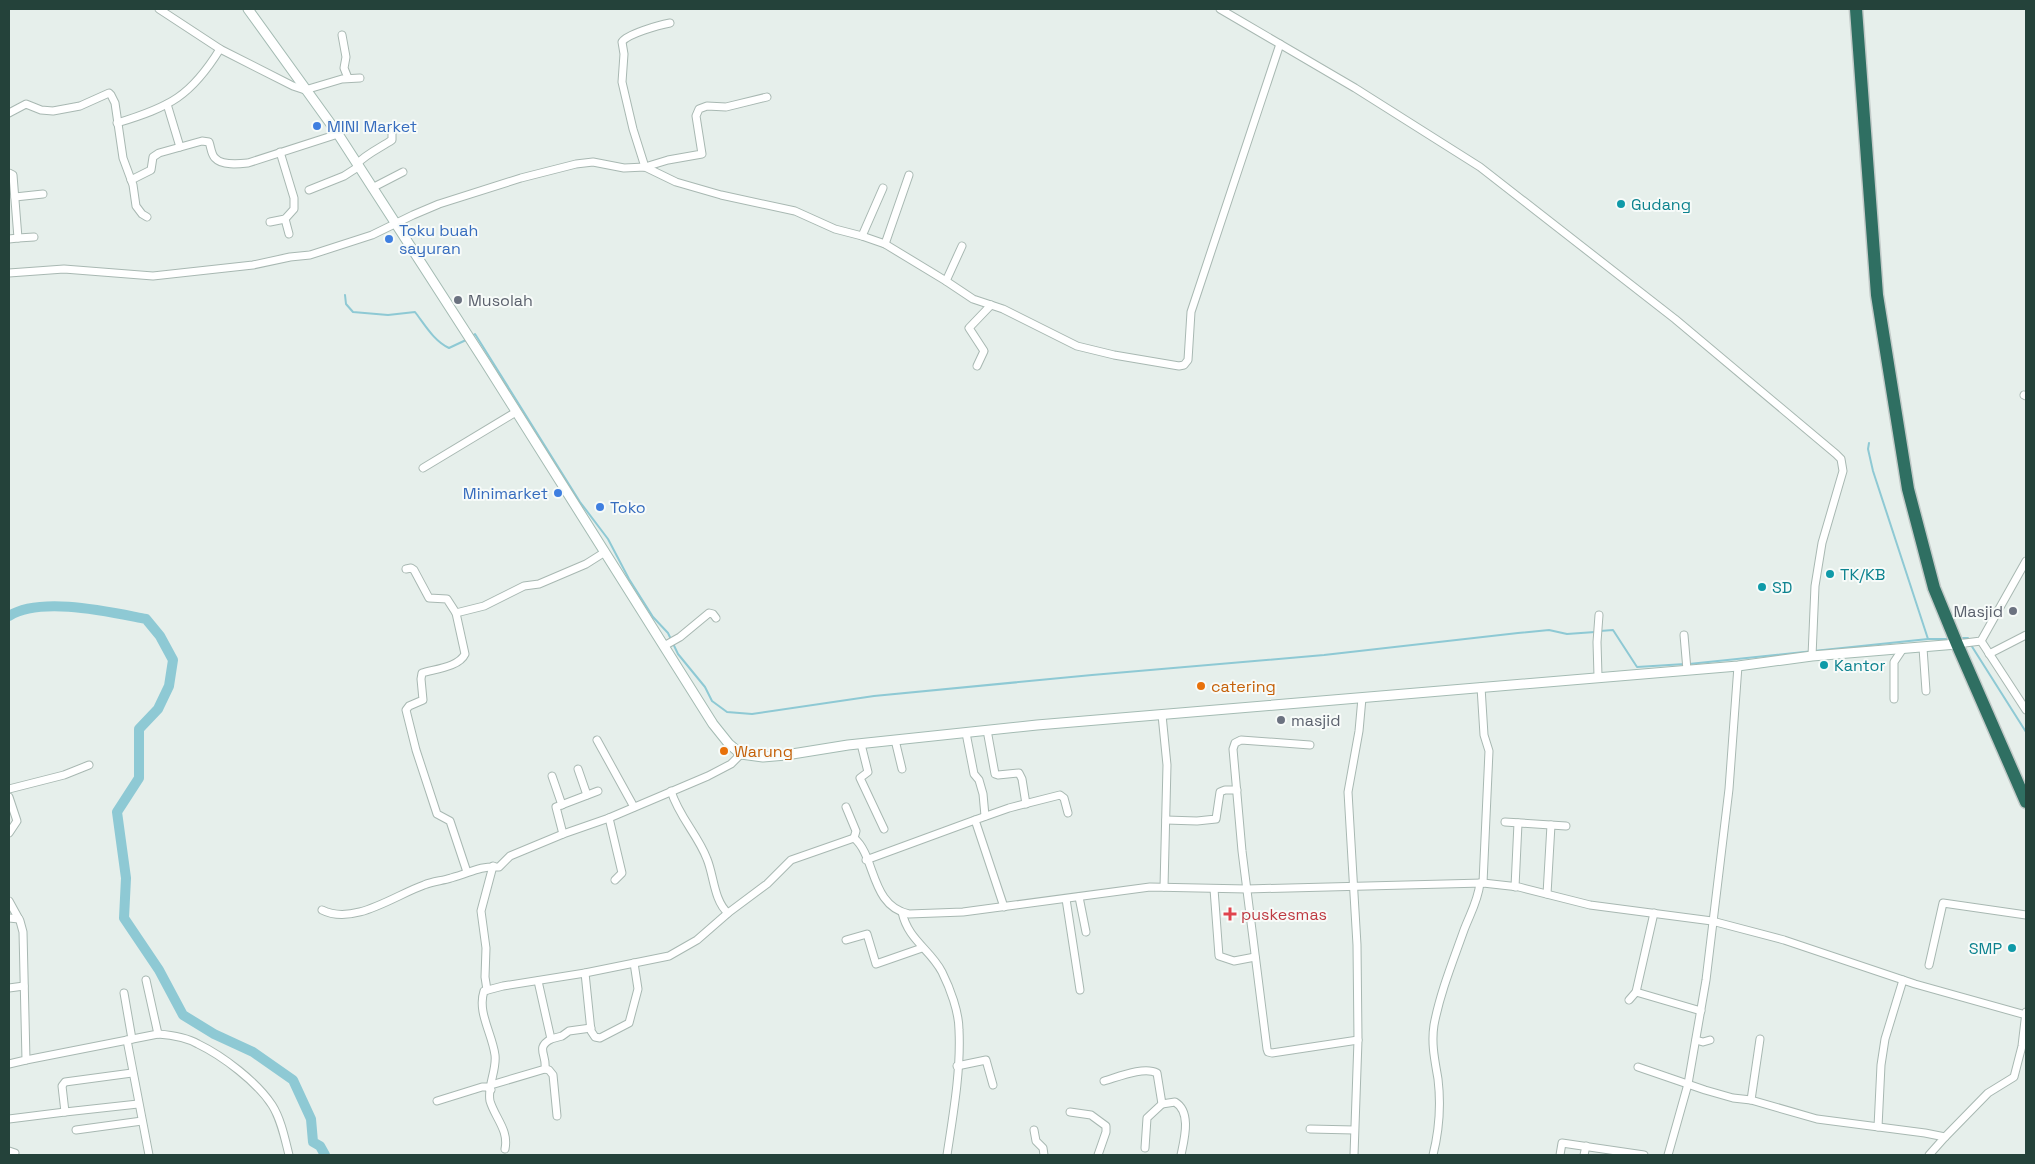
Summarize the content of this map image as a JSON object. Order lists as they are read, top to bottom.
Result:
{
  "places": {
    "other": [
      "MINI Market",
      "Gudang",
      "Toku buah sayuran",
      "Musolah",
      "Minimarket",
      "Toko",
      "TK/KB",
      "SD",
      "Masjid",
      "Kantor",
      "catering",
      "masjid",
      "Warung",
      "SMP"
    ],
    "health": ["puskesmas"]
  }
}
